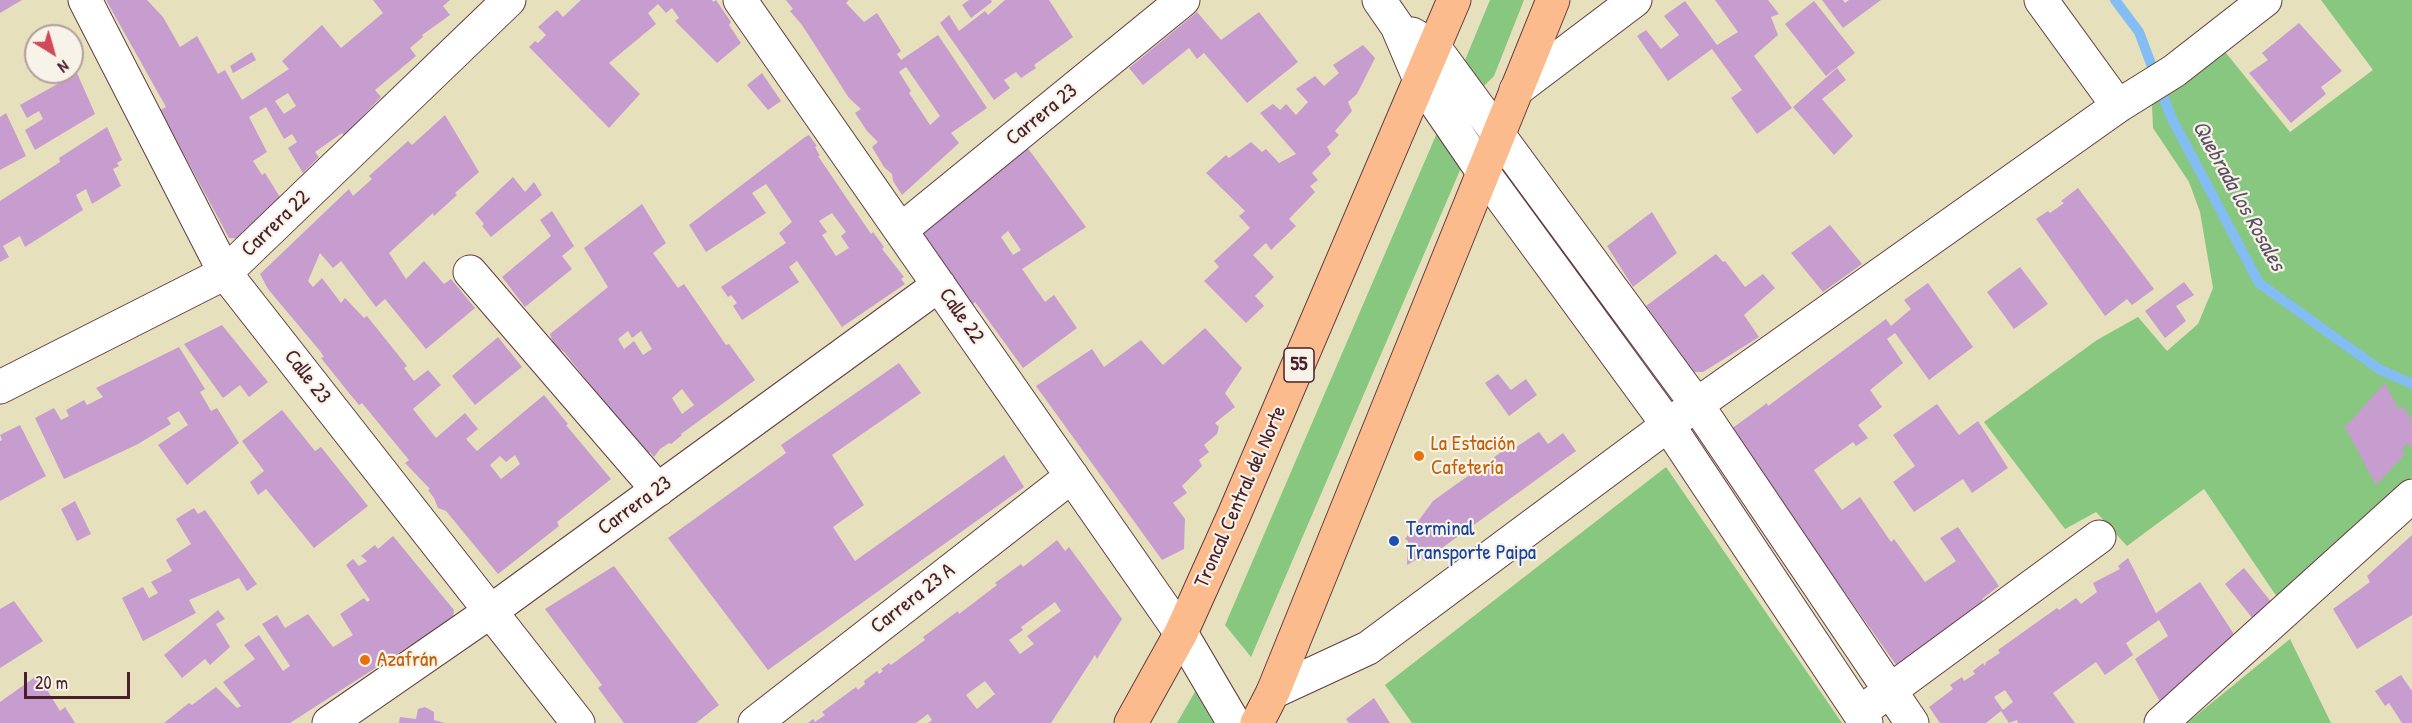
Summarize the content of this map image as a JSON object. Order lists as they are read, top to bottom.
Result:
{
  "streets": {
    "highway": ["55", "Troncal Central del Norte"],
    "street": [
      "Carrera 23",
      "Carrera 22",
      "Calle 22",
      "Calle 23",
      "Carrera 23 A"
    ]
  },
  "crossings": [
    ["Carrera 23", "Calle 22"],
    ["Carrera 23", "Calle 23"],
    ["Carrera 22", "Calle 23"],
    ["Calle 22", "Troncal Central del Norte"],
    ["Calle 22", "Carrera 23 A"]
  ],
  "water": ["Quebrada los Rosales"],
  "places": ["La Estación Cafetería", "Terminal Transporte Paipa", "Azafrán"],
  "scale_bar": "20 m",
  "north": "bottom right"
}
